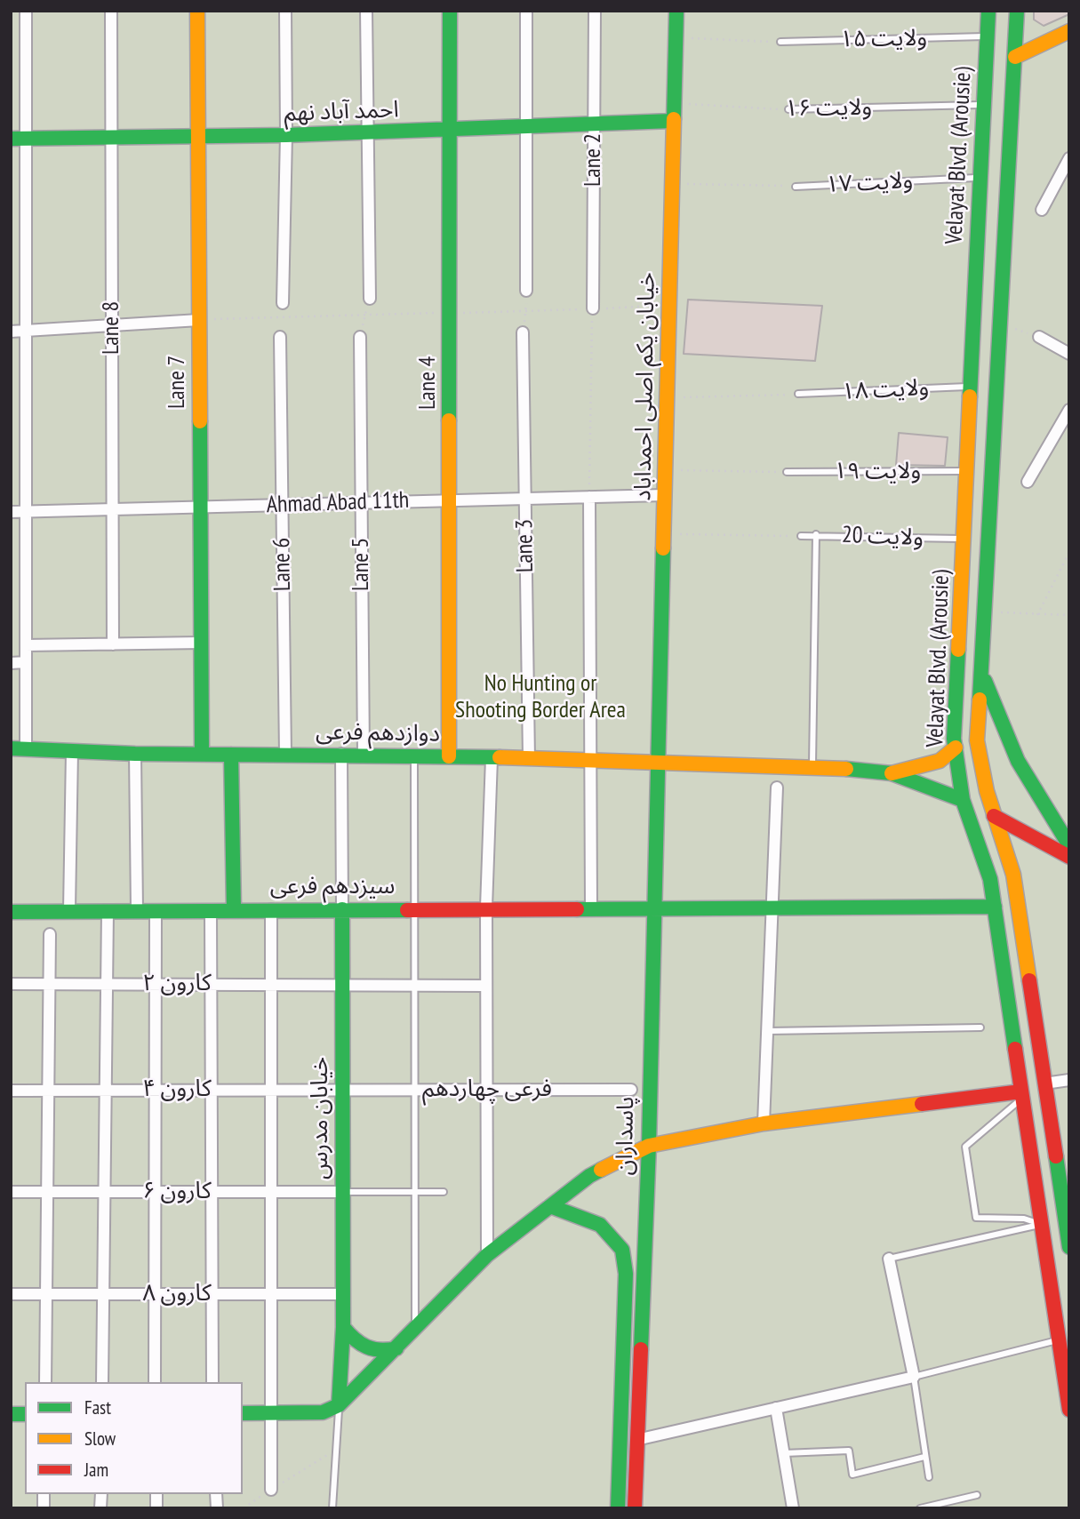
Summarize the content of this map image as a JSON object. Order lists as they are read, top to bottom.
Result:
{
  "streets": {
    "street": [
      "احمد آباد نهم",
      "Velayat Blvd. (Arousie)",
      "Lane 2",
      "Lane 8",
      "Lane 7",
      "Lane 4",
      "خیابان یکم اصلی احمداباد",
      "Ahmad Abad 11th",
      "Lane 3",
      "Lane 6",
      "Lane 5",
      "دوازدهم فرعی",
      "سیزدهم فرعی",
      "کارون ۲",
      "کارون ۴",
      "فرعی چهاردهم",
      "خیابان مدرس",
      "پاسداران",
      "کارون ۶",
      "کارون ۸"
    ],
    "lane": [
      "ولایت ۱۵",
      "ولایت ۱۶",
      "ولایت ۱۷",
      "ولایت ۱۸",
      "ولایت ۱۹",
      "ولایت 20"
    ]
  },
  "crossings": [
    ["ولایت ۱۵", "Velayat Blvd. (Arousie)"],
    ["ولایت ۱۶", "Velayat Blvd. (Arousie)"],
    ["ولایت ۱۶", "خیابان یکم اصلی احمداباد"],
    ["احمد آباد نهم", "Lane 2"],
    ["احمد آباد نهم", "Lane 8"],
    ["احمد آباد نهم", "Lane 7"],
    ["احمد آباد نهم", "Lane 4"],
    ["احمد آباد نهم", "خیابان یکم اصلی احمداباد"],
    ["Velayat Blvd. (Arousie)", "ولایت ۱۷"],
    ["Velayat Blvd. (Arousie)", "ولایت ۱۸"],
    ["Velayat Blvd. (Arousie)", "ولایت ۱۹"],
    ["Velayat Blvd. (Arousie)", "ولایت 20"],
    ["Velayat Blvd. (Arousie)", "دوازدهم فرعی"],
    ["Velayat Blvd. (Arousie)", "سیزدهم فرعی"],
    ["Lane 8", "Ahmad Abad 11th"],
    ["Lane 7", "Ahmad Abad 11th"],
    ["Lane 7", "دوازدهم فرعی"],
    ["Lane 4", "Ahmad Abad 11th"],
    ["Lane 4", "دوازدهم فرعی"],
    ["خیابان یکم اصلی احمداباد", "Ahmad Abad 11th"],
    ["خیابان یکم اصلی احمداباد", "دوازدهم فرعی"],
    ["خیابان یکم اصلی احمداباد", "پاسداران"],
    ["Ahmad Abad 11th", "Lane 3"],
    ["Ahmad Abad 11th", "Lane 6"],
    ["Ahmad Abad 11th", "Lane 5"],
    ["Lane 3", "دوازدهم فرعی"],
    ["Lane 6", "دوازدهم فرعی"],
    ["Lane 5", "دوازدهم فرعی"],
    ["دوازدهم فرعی", "پاسداران"],
    ["سیزدهم فرعی", "خیابان مدرس"],
    ["سیزدهم فرعی", "پاسداران"],
    ["کارون ۲", "خیابان مدرس"],
    ["کارون ۴", "فرعی چهاردهم"],
    ["کارون ۴", "خیابان مدرس"],
    ["فرعی چهاردهم", "خیابان مدرس"],
    ["خیابان مدرس", "کارون ۶"],
    ["خیابان مدرس", "کارون ۸"]
  ],
  "parks": ["No Hunting or Shooting Border Area"],
  "legend": ["Fast", "Slow", "Jam"]
}
